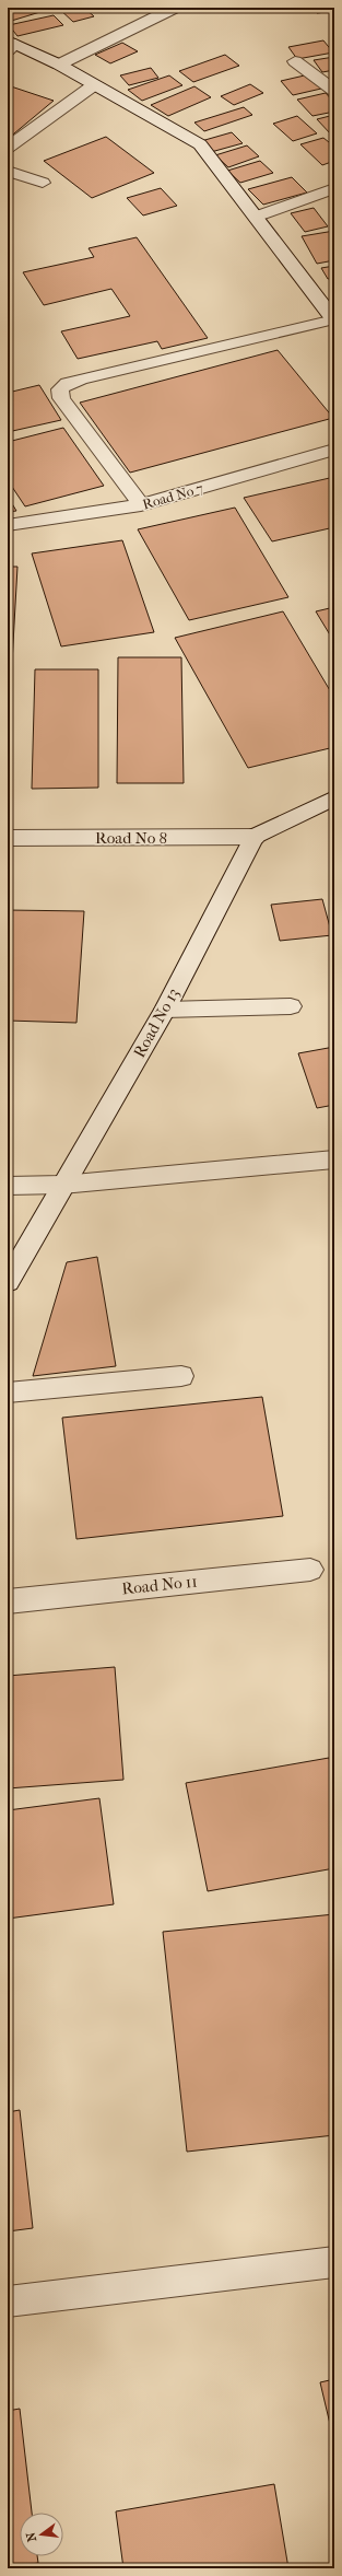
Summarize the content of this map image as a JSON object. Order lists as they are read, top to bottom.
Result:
{
  "streets": {
    "street": [
      "Road No 7",
      "Road No 8",
      "Road No 13",
      "Road No 11"
    ]
  },
  "crossings": [
    ["Road No 8", "Road No 13"]
  ],
  "north": "left"
}
